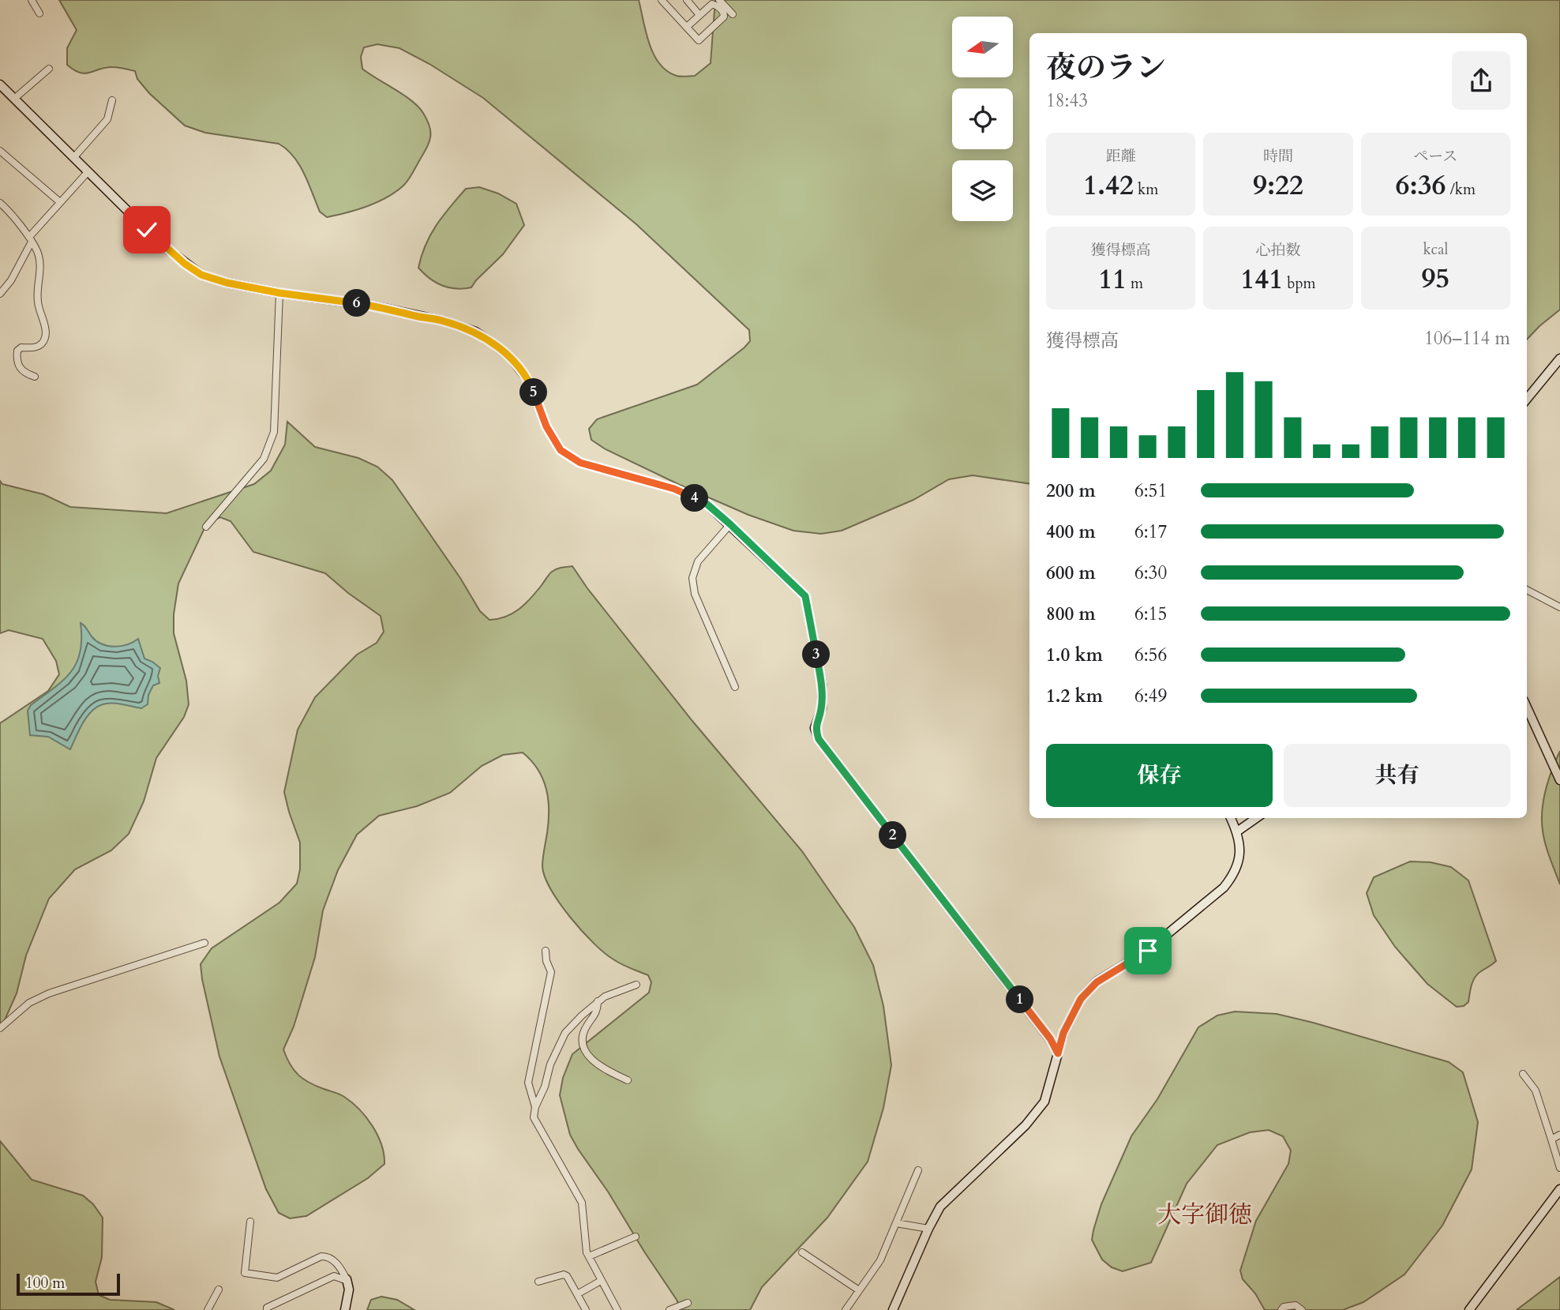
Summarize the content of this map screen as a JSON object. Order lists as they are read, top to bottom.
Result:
{
  "districts": ["大字御徳"],
  "scale_bar": "100 m",
  "north": "left",
  "page": {
    "heading": ["夜のラン", "18:43"],
    "stats": [
      ["距離", "1.42 km"],
      ["時間", "9:22"],
      ["ペース", "6:36 /km"],
      ["獲得標高", "11 m"],
      ["心拍数", "141 bpm"],
      ["kcal", "95"]
    ],
    "pins": [
      "6",
      "5",
      "4",
      "3",
      "2",
      "1"
    ],
    "chart": ["獲得標高", "106–114 m"],
    "list": [
      {
        "name": "200 m",
        "note": "6:51"
      },
      {
        "name": "400 m",
        "note": "6:17"
      },
      {
        "name": "600 m",
        "note": "6:30"
      },
      {
        "name": "800 m",
        "note": "6:15"
      },
      {
        "name": "1.0 km",
        "note": "6:56"
      },
      {
        "name": "1.2 km",
        "note": "6:49"
      }
    ],
    "buttons": ["保存", "共有"],
    "scale": "100 m"
  }
}
